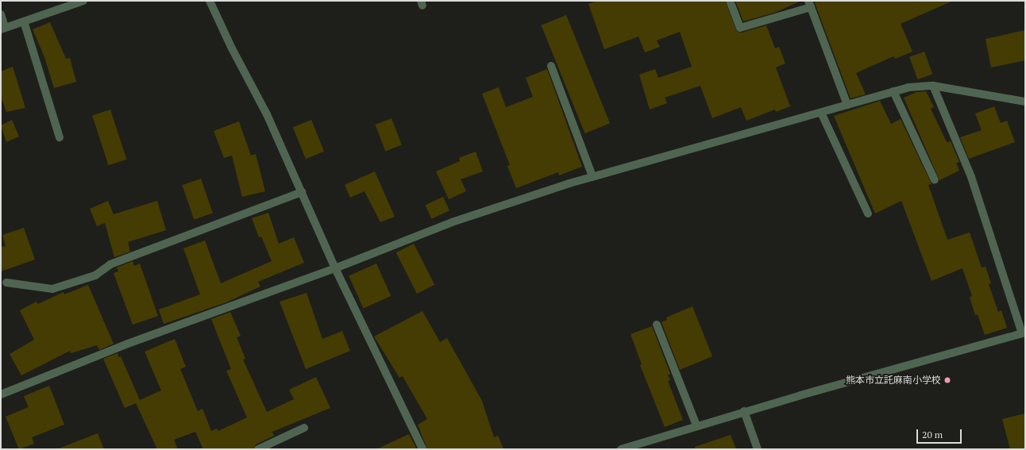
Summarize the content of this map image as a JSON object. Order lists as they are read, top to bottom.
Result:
{
  "places": ["熊本市立託麻南小学校"],
  "scale_bar": "20 m"
}
